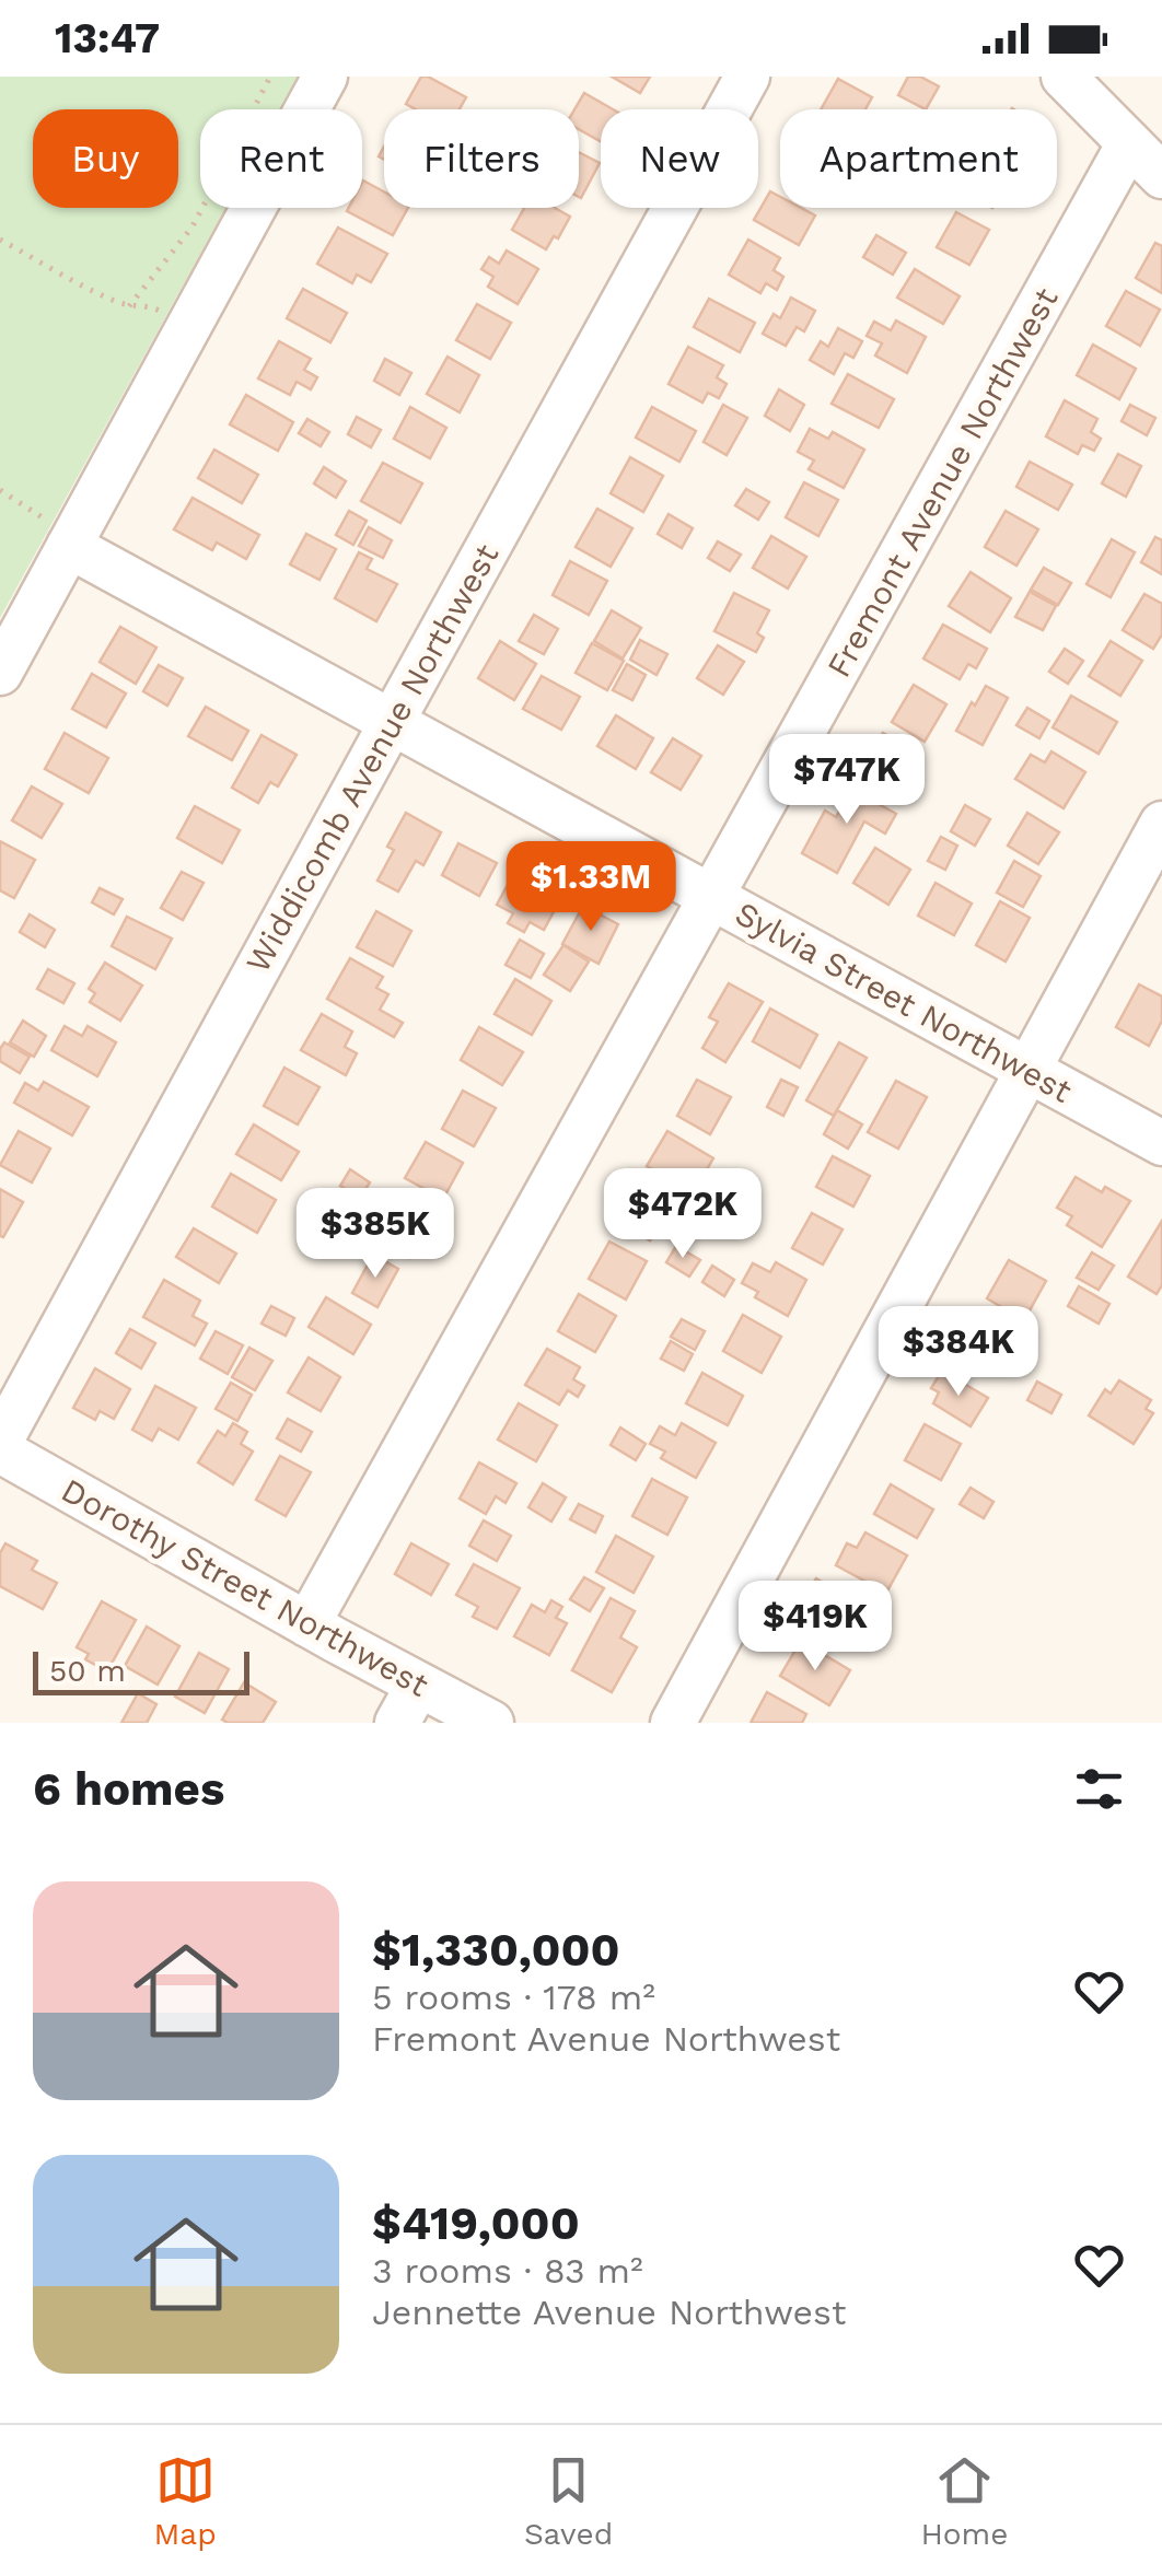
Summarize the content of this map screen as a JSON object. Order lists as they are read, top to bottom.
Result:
{
  "streets": {
    "street": [
      "Fremont Avenue Northwest",
      "Widdicomb Avenue Northwest",
      "Sylvia Street Northwest",
      "Dorothy Street Northwest"
    ]
  },
  "crossings": [
    ["Fremont Avenue Northwest", "Sylvia Street Northwest"],
    ["Fremont Avenue Northwest", "Dorothy Street Northwest"],
    ["Widdicomb Avenue Northwest", "Sylvia Street Northwest"]
  ],
  "scale_bar": "50 m",
  "page": {
    "status": "13:47",
    "chip": [
      "Buy",
      "Rent",
      "Filters",
      "New",
      "Apartment"
    ],
    "price": [
      "$747K",
      "$1.33M",
      "$472K",
      "$385K",
      "$384K",
      "$419K"
    ],
    "scale": "50 m",
    "heading": "6 homes",
    "list": [
      {
        "name": "$1,330,000",
        "note": "5 rooms · 178 m² · Fremont Avenue Northwest"
      },
      {
        "name": "$419,000",
        "note": "3 rooms · 83 m² · Jennette Avenue Northwest"
      }
    ],
    "tabs": ["Map", "Saved", "Home"]
  }
}
